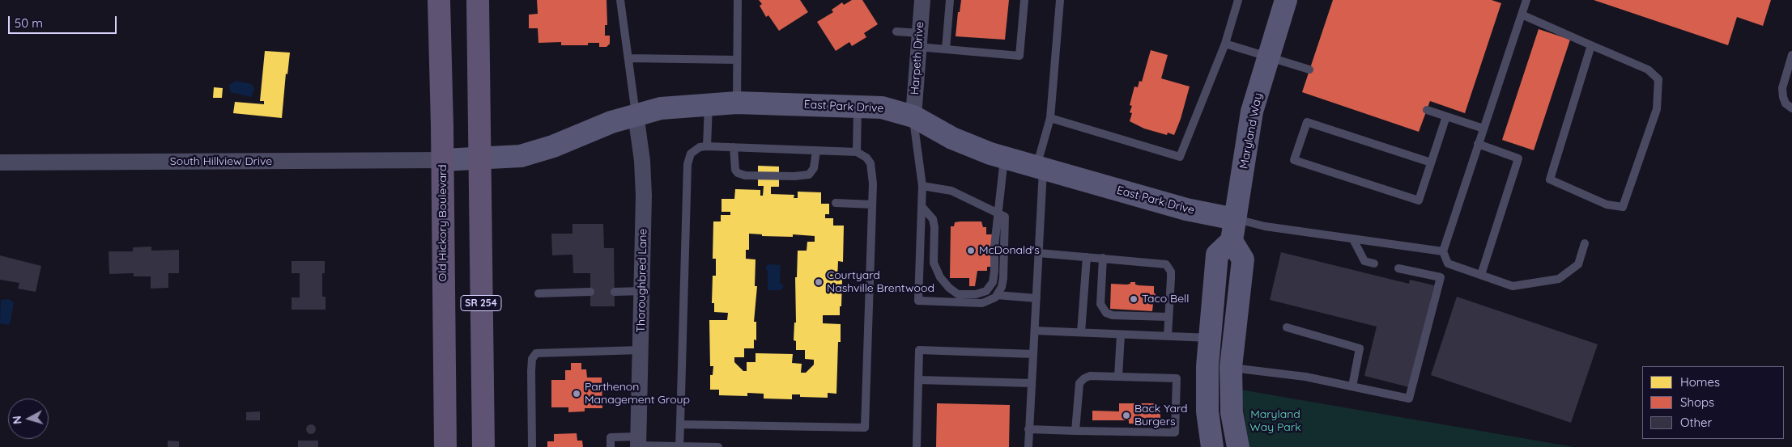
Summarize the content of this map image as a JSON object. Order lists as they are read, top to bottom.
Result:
{
  "streets": {
    "main road": ["Old Hickory Boulevard", "SR 254"],
    "street": [
      "Harpeth Drive",
      "East Park Drive",
      "Maryland Way",
      "South Hillview Drive",
      "Thoroughbred Lane"
    ]
  },
  "crossings": [
    ["Harpeth Drive", "East Park Drive"],
    ["East Park Drive", "Maryland Way"],
    ["East Park Drive", "South Hillview Drive"],
    ["East Park Drive", "Old Hickory Boulevard"],
    ["East Park Drive", "Thoroughbred Lane"],
    ["East Park Drive", "SR 254"],
    ["South Hillview Drive", "Old Hickory Boulevard"]
  ],
  "parks": ["Maryland Way Park"],
  "places": [
    "McDonald's",
    "Courtyard Nashville Brentwood",
    "Taco Bell",
    "Parthenon Management Group",
    "Back Yard Burgers"
  ],
  "legend": ["Homes", "Shops", "Other"],
  "scale_bar": "50 m",
  "north": "left"
}
